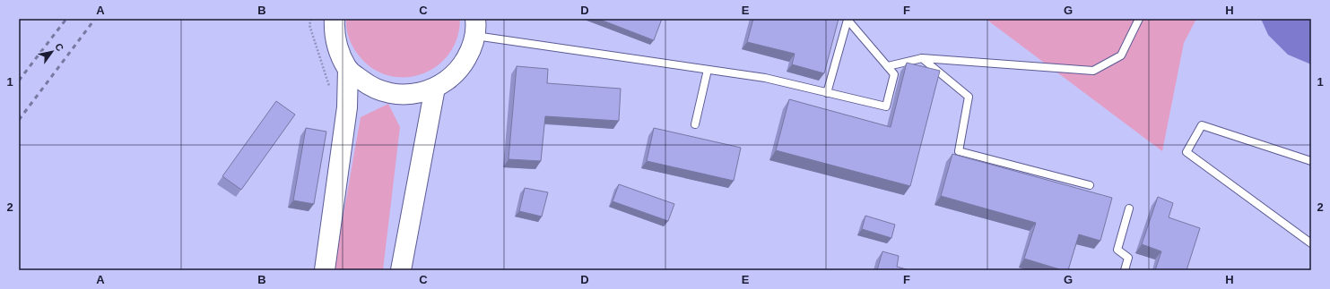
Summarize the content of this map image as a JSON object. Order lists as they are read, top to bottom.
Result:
{
  "north": "top right",
  "grid": {
    "columns": [
      "A",
      "B",
      "C",
      "D",
      "E",
      "F",
      "G",
      "H"
    ],
    "rows": ["1", "2"]
  }
}
